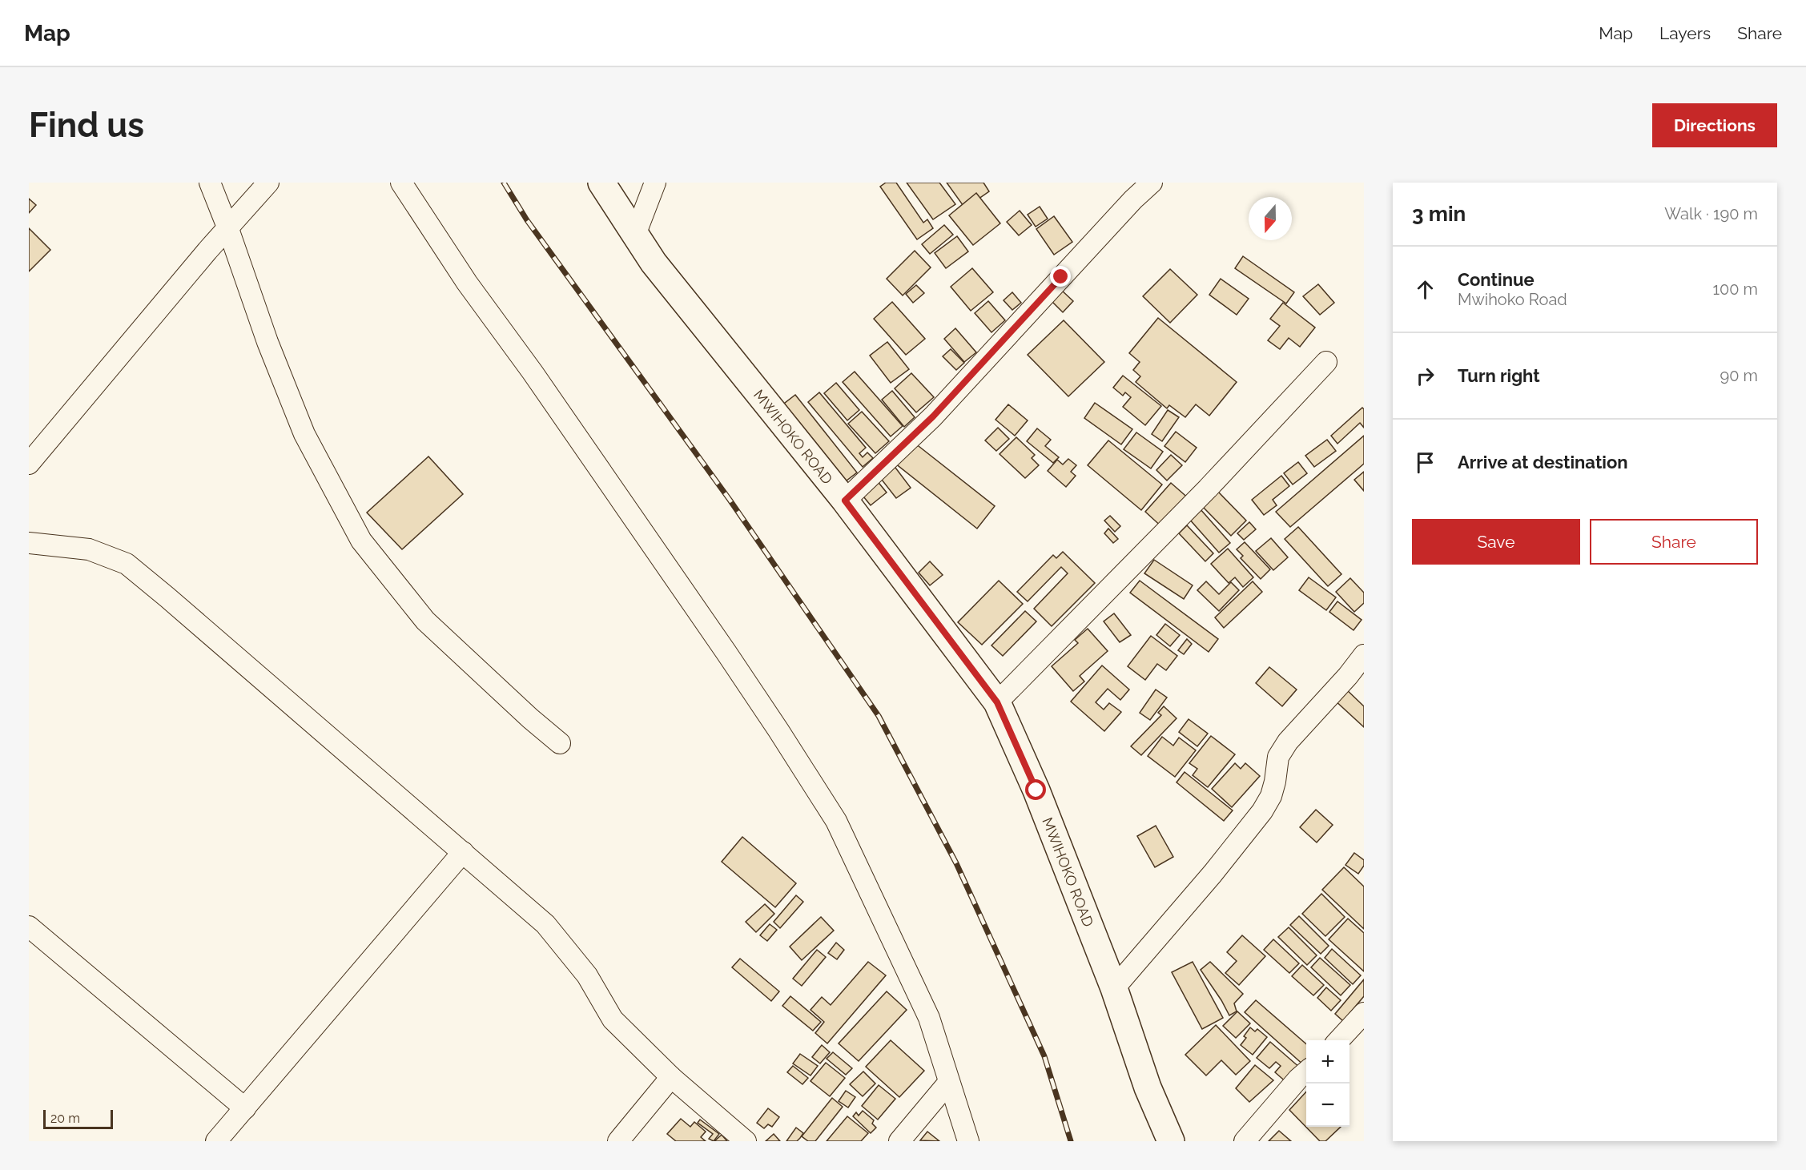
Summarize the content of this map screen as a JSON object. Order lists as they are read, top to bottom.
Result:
{
  "streets": {
    "street": ["MWIHOKO ROAD"]
  },
  "scale_bar": "20 m",
  "north": "bottom",
  "page": {
    "header": "Map",
    "nav": ["Map", "Layers", "Share"],
    "buttons": [
      "Directions",
      ["Save", "Share"]
    ],
    "title": "Find us",
    "heading": ["3 min", "Walk · 190 m"],
    "list": [
      ["Continue", "Mwihoko Road", "100 m"],
      ["Turn right", "90 m"],
      "Arrive at destination"
    ],
    "map_buttons": ["+", "−"],
    "scale": "20 m"
  }
}
